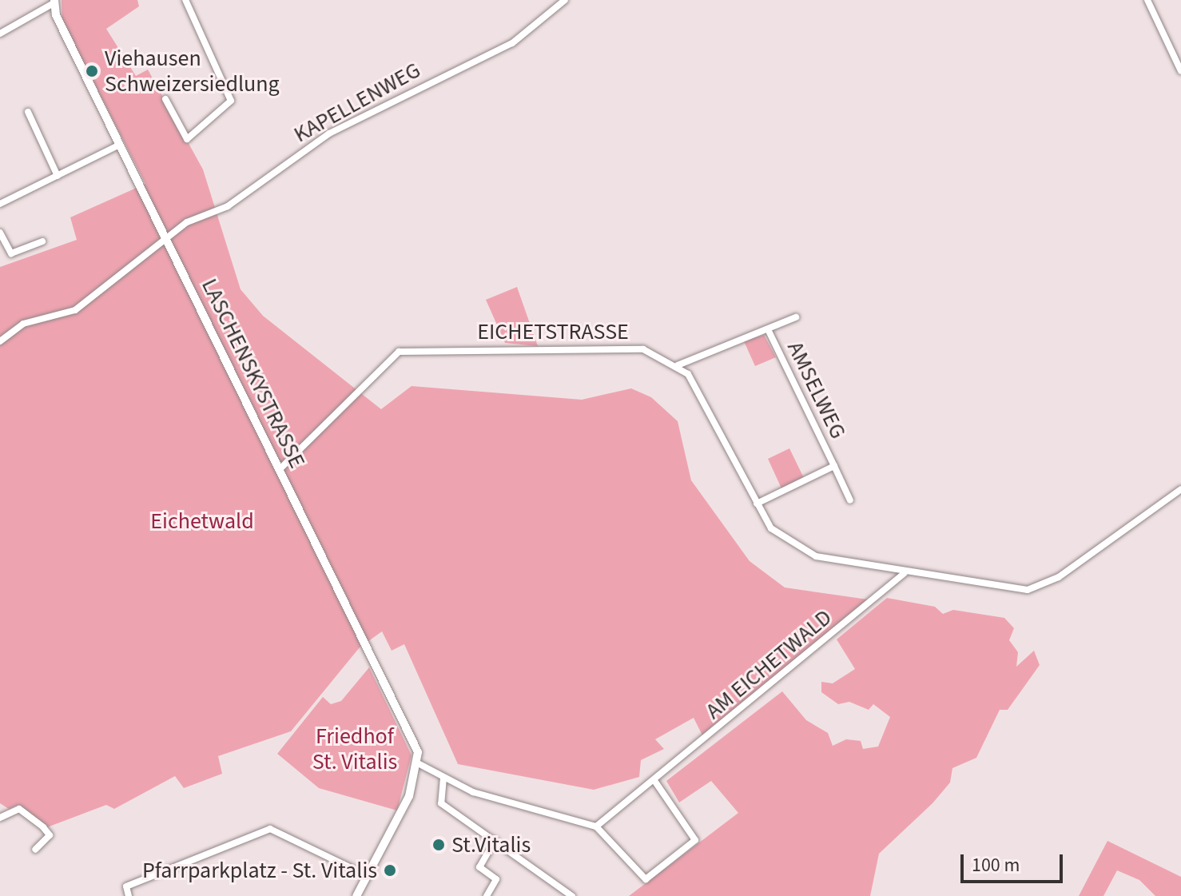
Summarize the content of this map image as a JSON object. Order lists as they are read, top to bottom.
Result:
{
  "streets": {
    "street": [
      "KAPELLENWEG",
      "EICHETSTRASSE",
      "LASCHENSKYSTRASSE",
      "AMSELWEG",
      "AM EICHETWALD"
    ]
  },
  "crossings": [
    ["KAPELLENWEG", "LASCHENSKYSTRASSE"],
    ["EICHETSTRASSE", "LASCHENSKYSTRASSE"],
    ["EICHETSTRASSE", "AMSELWEG"],
    ["EICHETSTRASSE", "AM EICHETWALD"]
  ],
  "parks": ["Eichetwald", "Friedhof St. Vitalis"],
  "places": ["Viehausen Schweizersiedlung", "St.Vitalis", "Pfarrparkplatz - St. Vitalis"],
  "scale_bar": "100 m"
}
